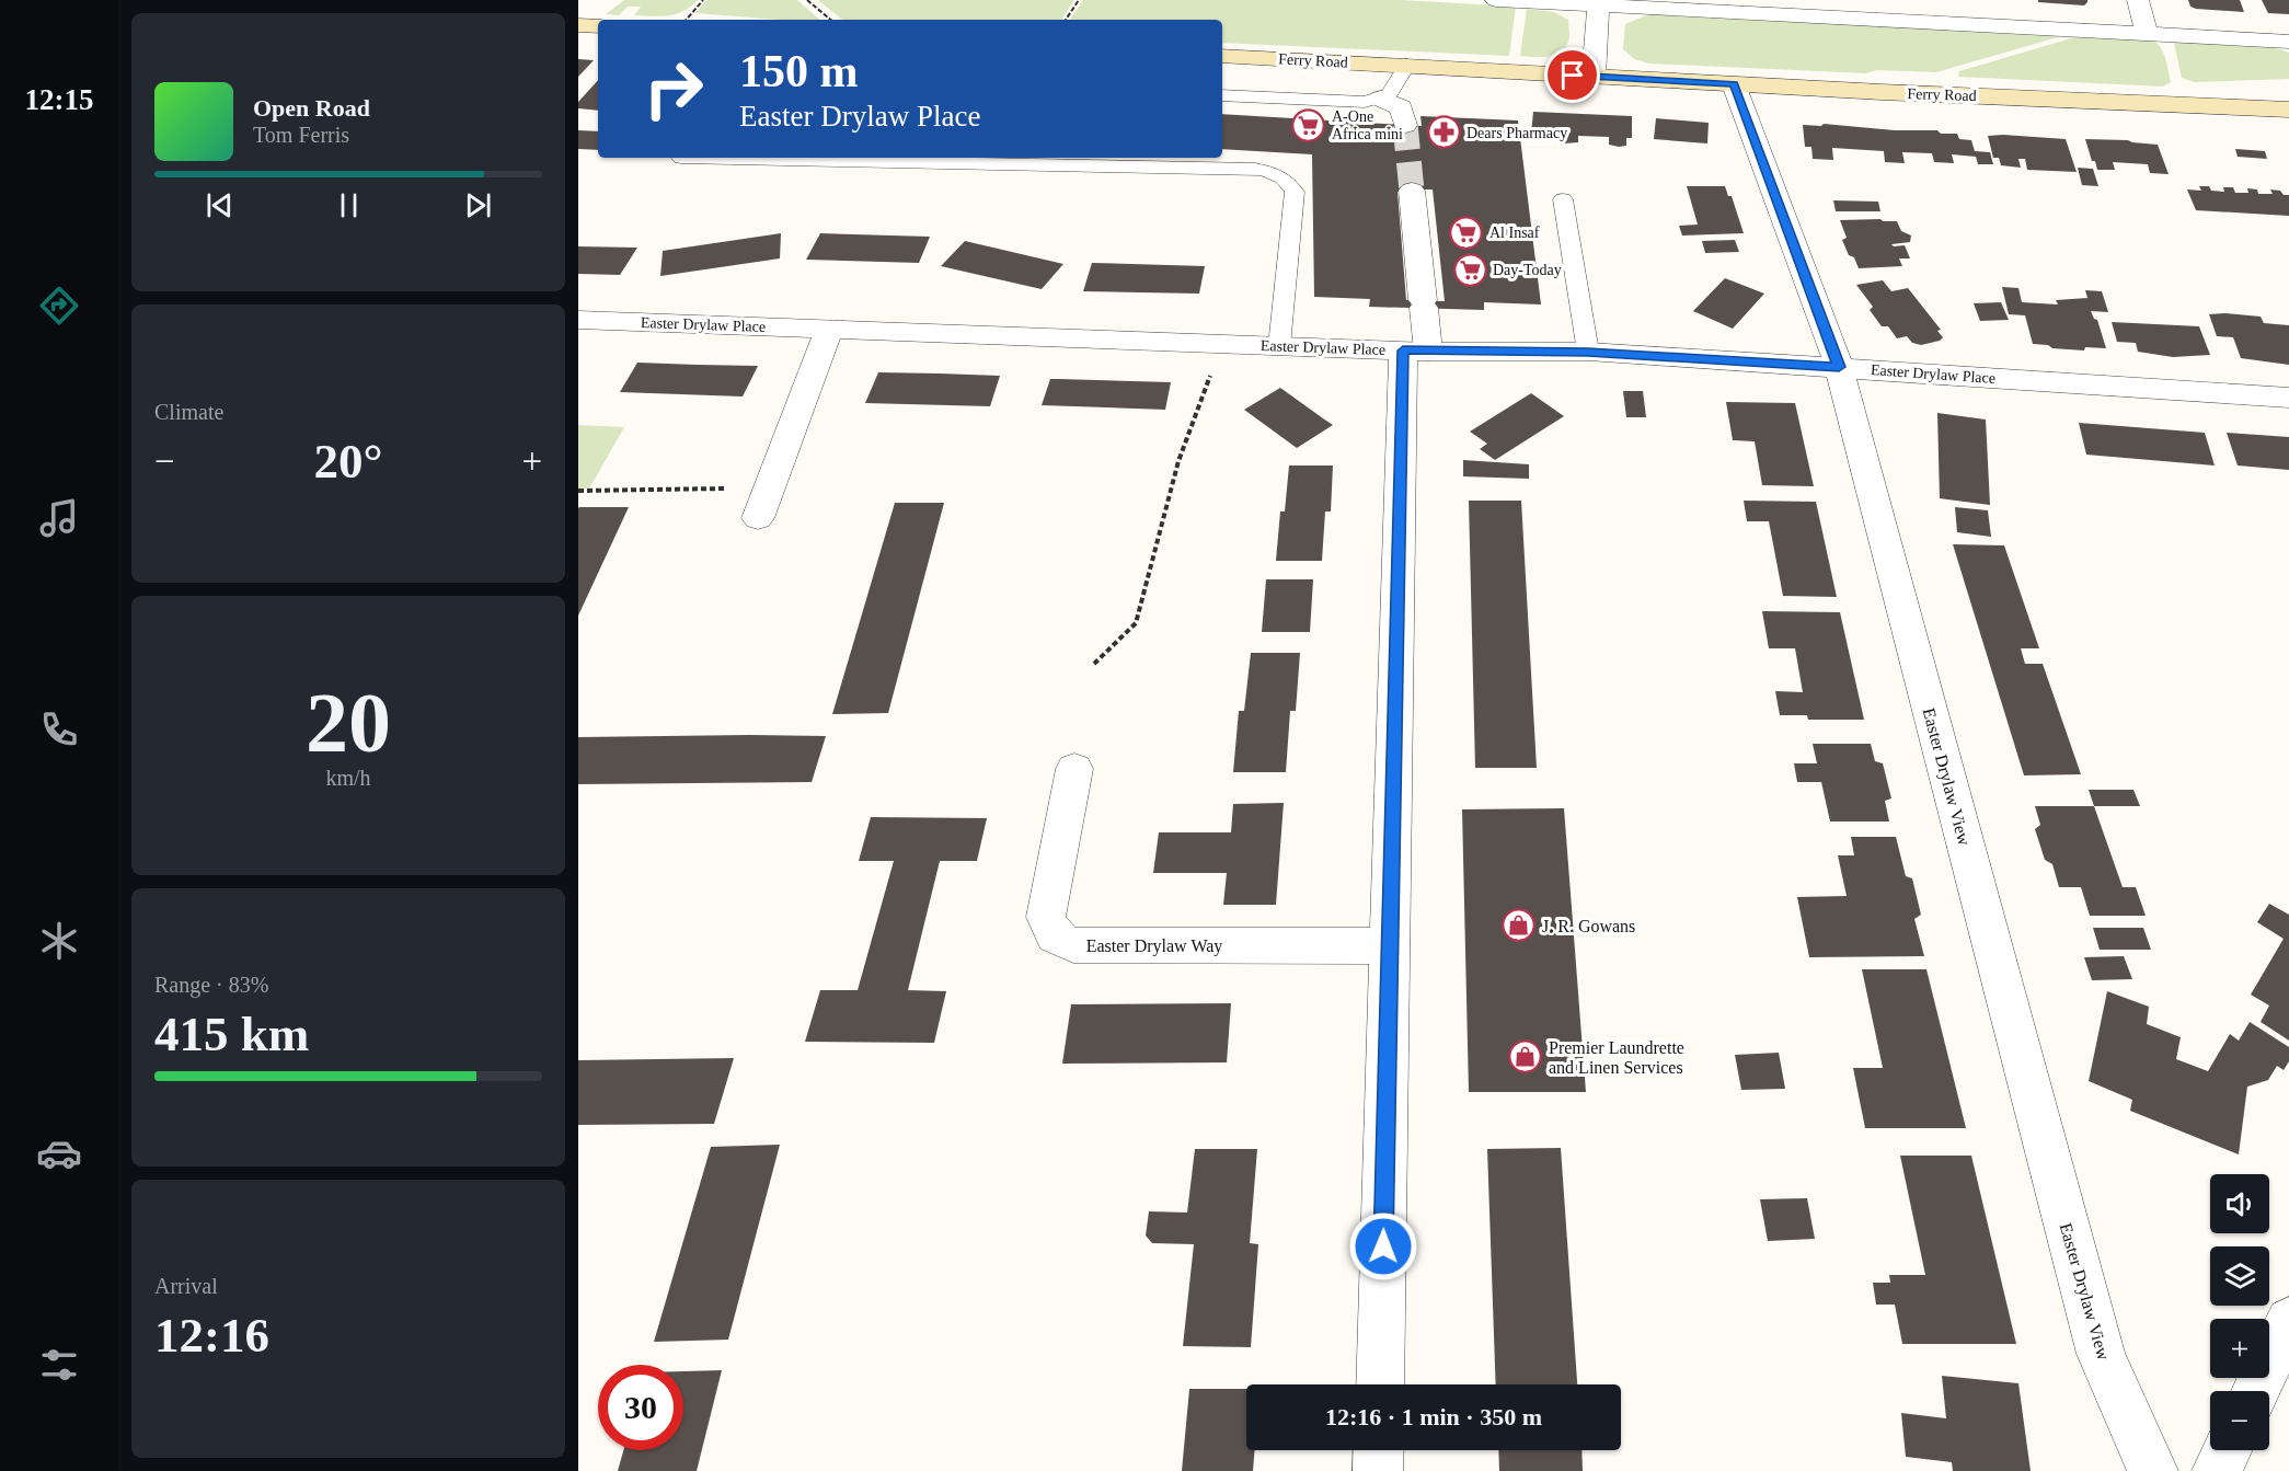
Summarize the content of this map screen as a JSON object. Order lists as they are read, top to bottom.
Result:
{
  "streets": {
    "main road": ["Ferry Road"],
    "street": ["Easter Drylaw Place", "Easter Drylaw View", "Easter Drylaw Way"]
  },
  "crossings": [
    ["Ferry Road", "Easter Drylaw View"],
    ["Easter Drylaw Place", "Easter Drylaw View"]
  ],
  "places": {
    "supermarket": ["A-One Africa mini", "Al Insaf", "Day-Today"],
    "pharmacy": ["Dears Pharmacy"],
    "shop": ["J. R. Gowans", "Premier Laundrette and Linen Services"]
  },
  "page": {
    "tabs": "12:15",
    "turn": ["150 m", "Easter Drylaw Place"],
    "song": ["Open Road", "Tom Ferris"],
    "tile": [
      "Climate",
      ["20", "km/h"],
      ["Range · 83%", "415 km"],
      ["Arrival", "12:16"]
    ],
    "heat": ["−", "20°", "+"],
    "map_buttons": ["+", "−"],
    "limit": "30",
    "trip": "12:16 · 1 min · 350 m"
  }
}
